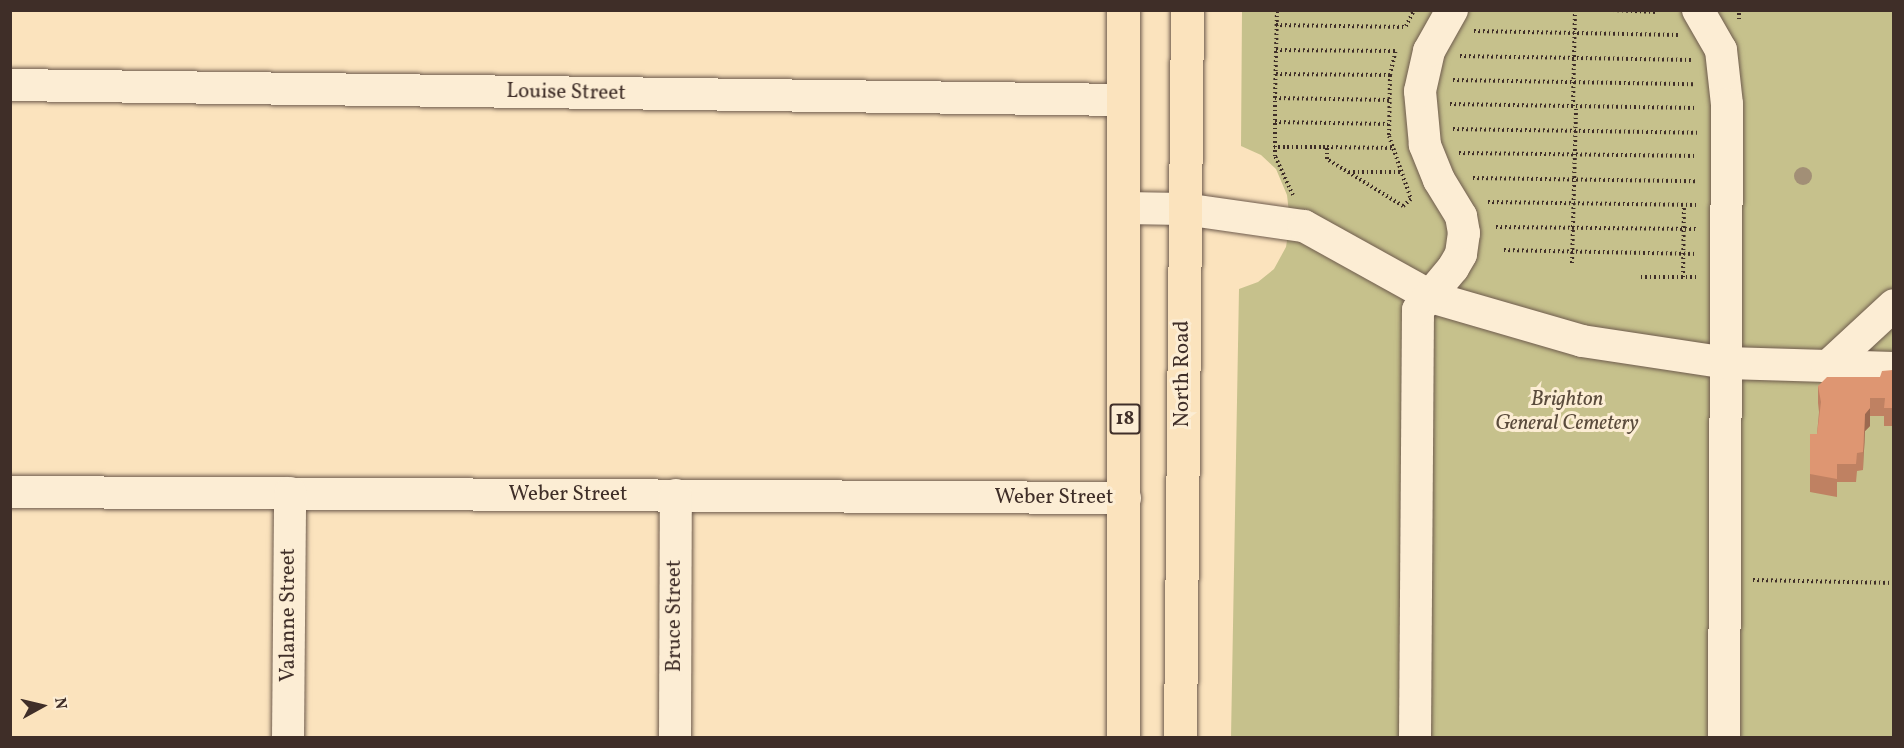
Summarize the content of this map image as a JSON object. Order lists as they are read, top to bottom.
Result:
{
  "streets": {
    "highway": ["North Road", "18"],
    "street": [
      "Louise Street",
      "Weber Street",
      "Valanne Street",
      "Bruce Street"
    ]
  },
  "crossings": [
    ["Louise Street", "18"],
    ["18", "Weber Street"],
    ["Weber Street", "Valanne Street"],
    ["Weber Street", "Bruce Street"]
  ],
  "parks": ["Brighton General Cemetery"],
  "north": "right"
}
